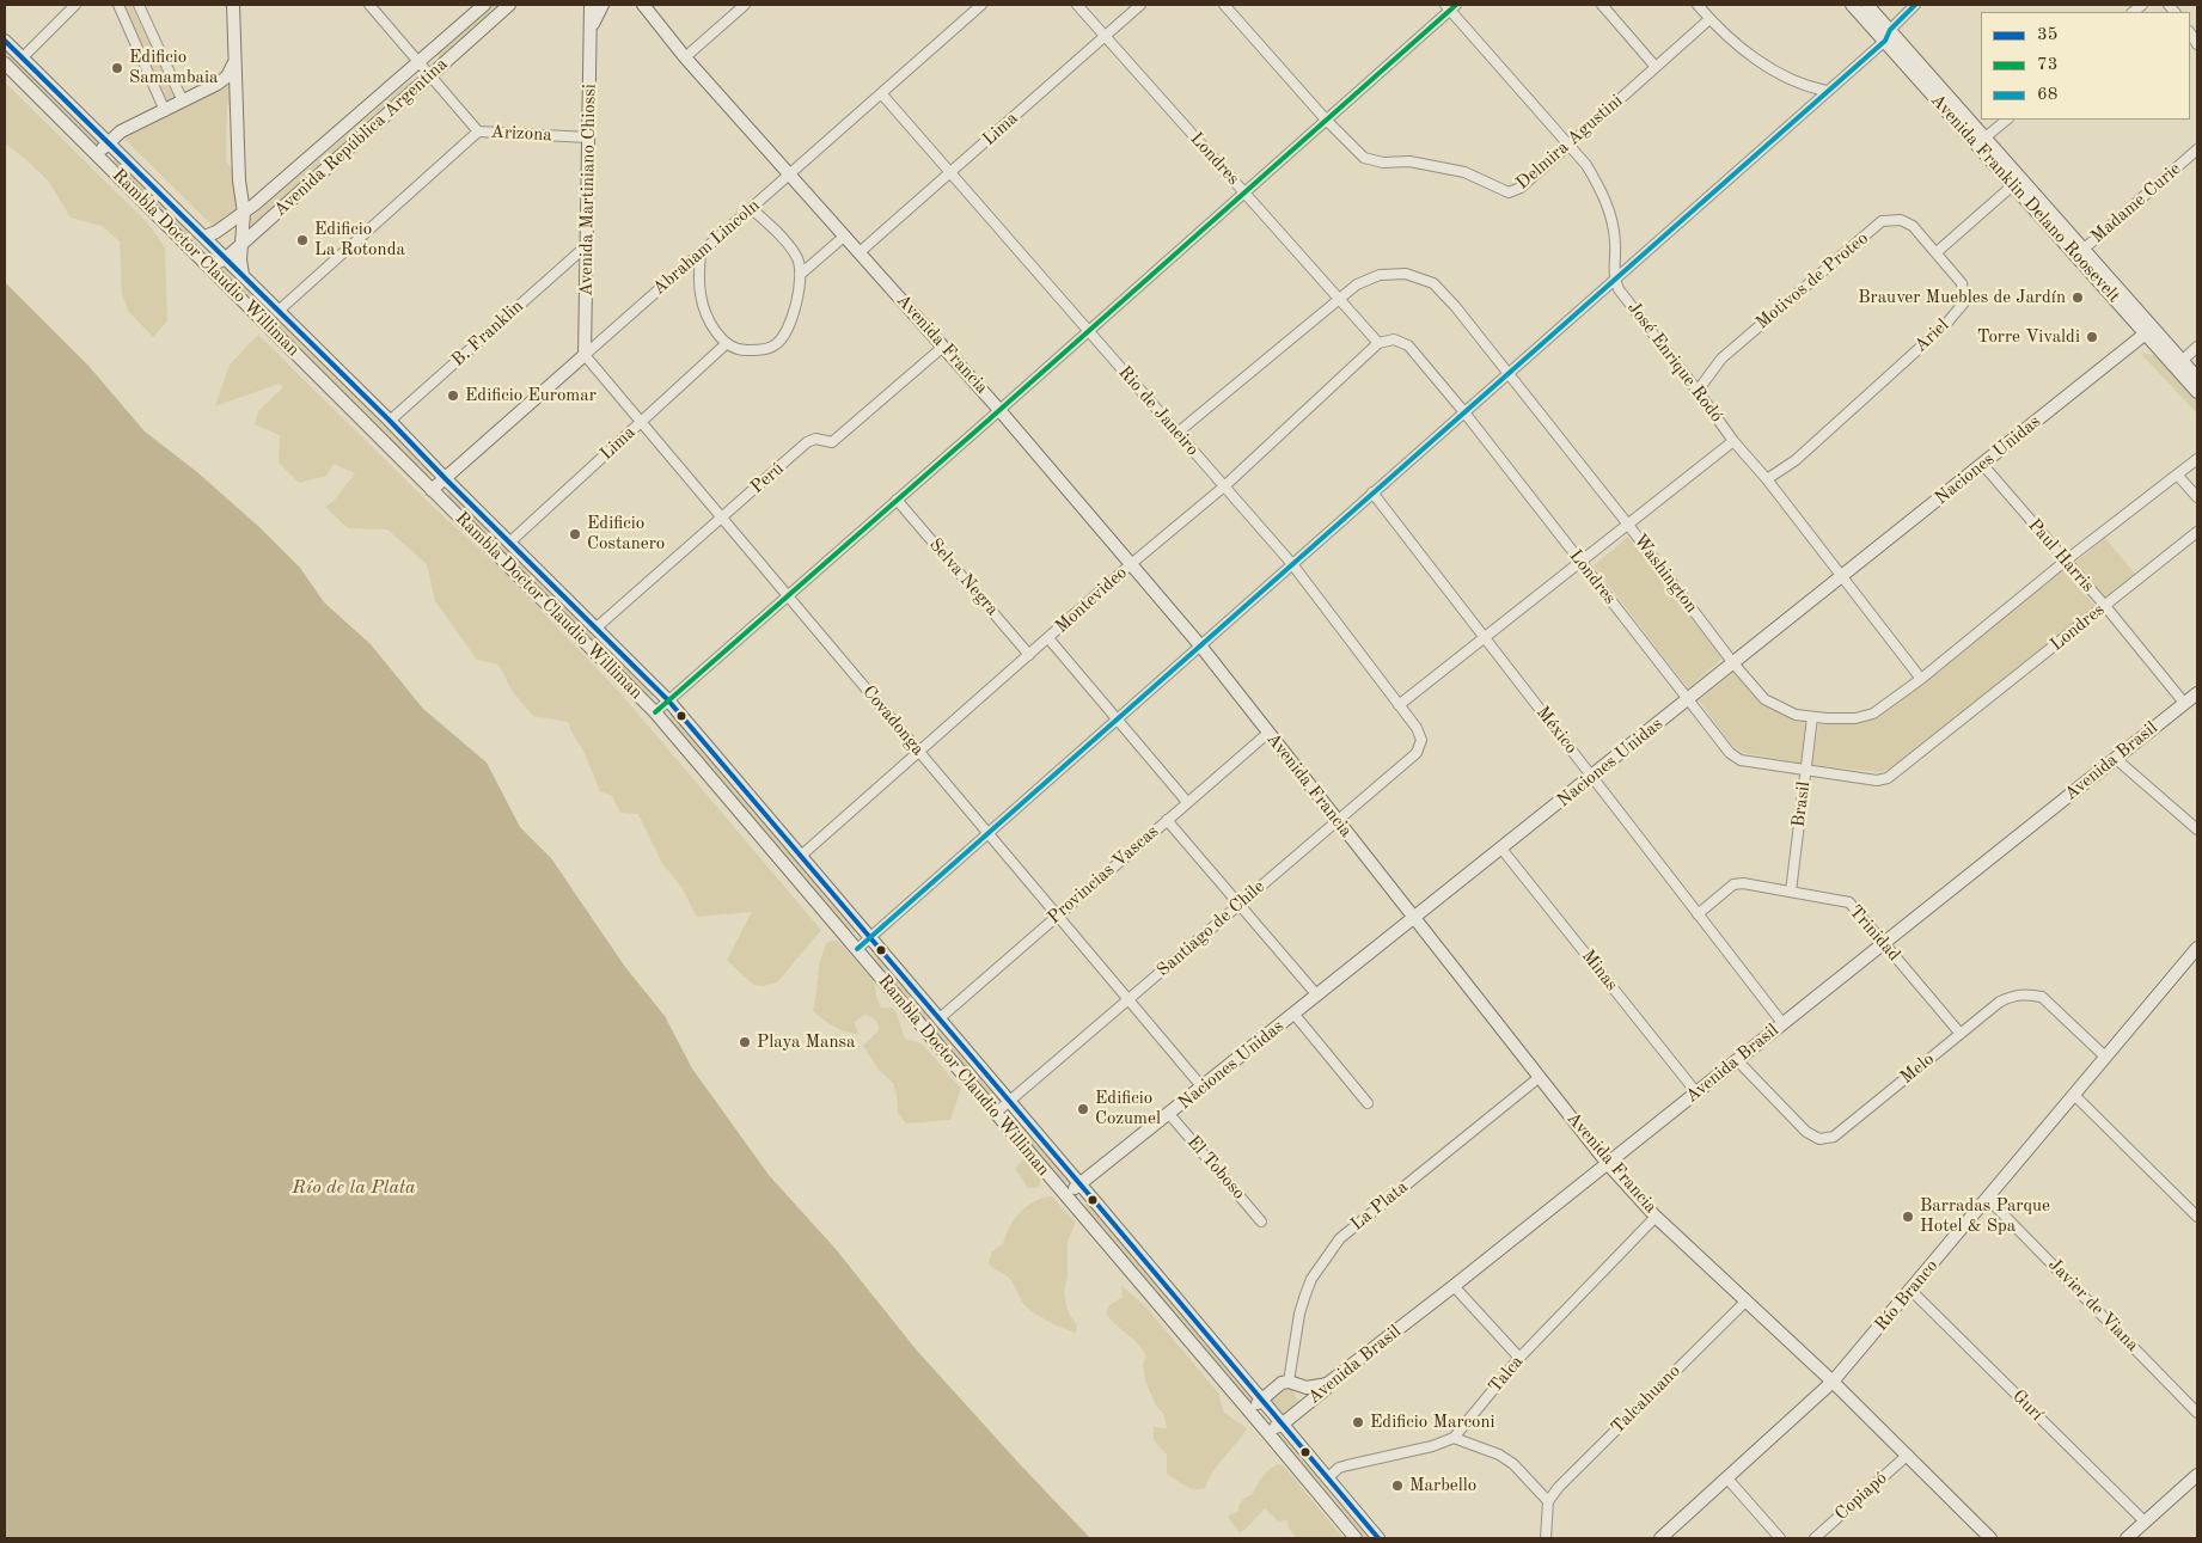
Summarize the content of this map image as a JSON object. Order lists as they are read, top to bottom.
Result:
{
  "streets": {
    "street": [
      "Lima",
      "Arizona",
      "Avenida República Argentina",
      "Delmira Agustini",
      "Londres",
      "Avenida Martiniano Chiossi",
      "Avenida Franklin Delano Roosevelt",
      "Madame Curie",
      "Abraham Lincoln",
      "Rambla Doctor Claudio Williman",
      "Motivos de Proteo",
      "B. Franklin",
      "Ariel",
      "Avenida Francia",
      "José Enrique Rodó",
      "Rio de Janeiro",
      "Naciones Unidas",
      "Perú",
      "Paul Harris",
      "Washington",
      "Selva Negra",
      "Montevideo",
      "Covadonga",
      "México",
      "Avenida Brasil",
      "Brasil",
      "Provincias Vascas",
      "Santiago de Chile",
      "Trinidad",
      "Minas",
      "Melo",
      "El Toboso",
      "La Plata",
      "Río Branco",
      "Javier de Viana",
      "Talca",
      "Talcahuano",
      "Gurí",
      "Copiapó"
    ]
  },
  "crossings": [
    ["Lima", "Londres"],
    ["Lima", "Abraham Lincoln"],
    ["Lima", "Rambla Doctor Claudio Williman"],
    ["Lima", "Avenida Francia"],
    ["Lima", "Rio de Janeiro"],
    ["Lima", "Covadonga"],
    ["Arizona", "Avenida República Argentina"],
    ["Arizona", "Avenida Martiniano Chiossi"],
    ["Avenida República Argentina", "Rambla Doctor Claudio Williman"],
    ["Londres", "Naciones Unidas"],
    ["Londres", "Paul Harris"],
    ["Londres", "Washington"],
    ["Londres", "Montevideo"],
    ["Londres", "Brasil"],
    ["Avenida Martiniano Chiossi", "Abraham Lincoln"],
    ["Avenida Martiniano Chiossi", "B. Franklin"],
    ["Avenida Martiniano Chiossi", "Covadonga"],
    ["Avenida Franklin Delano Roosevelt", "Madame Curie"],
    ["Avenida Franklin Delano Roosevelt", "Naciones Unidas"],
    ["Abraham Lincoln", "Rambla Doctor Claudio Williman"],
    ["Abraham Lincoln", "Avenida Francia"],
    ["Abraham Lincoln", "Rio de Janeiro"],
    ["Abraham Lincoln", "Covadonga"],
    ["Rambla Doctor Claudio Williman", "B. Franklin"],
    ["Rambla Doctor Claudio Williman", "Naciones Unidas"],
    ["Rambla Doctor Claudio Williman", "Perú"],
    ["Rambla Doctor Claudio Williman", "Montevideo"],
    ["Rambla Doctor Claudio Williman", "Avenida Brasil"],
    ["Rambla Doctor Claudio Williman", "Provincias Vascas"],
    ["Rambla Doctor Claudio Williman", "Santiago de Chile"],
    ["Motivos de Proteo", "Ariel"],
    ["Motivos de Proteo", "José Enrique Rodó"],
    ["Ariel", "José Enrique Rodó"],
    ["Avenida Francia", "Naciones Unidas"],
    ["Avenida Francia", "Perú"],
    ["Avenida Francia", "Montevideo"],
    ["Avenida Francia", "Avenida Brasil"],
    ["Avenida Francia", "Provincias Vascas"],
    ["Avenida Francia", "Santiago de Chile"],
    ["Avenida Francia", "La Plata"],
    ["Avenida Francia", "Río Branco"],
    ["Avenida Francia", "Talca"],
    ["Avenida Francia", "Talcahuano"],
    ["Avenida Francia", "Copiapó"],
    ["José Enrique Rodó", "Naciones Unidas"],
    ["José Enrique Rodó", "Washington"],
    ["Rio de Janeiro", "Washington"],
    ["Rio de Janeiro", "Montevideo"],
    ["Rio de Janeiro", "Santiago de Chile"],
    ["Naciones Unidas", "Paul Harris"],
    ["Naciones Unidas", "Washington"],
    ["Naciones Unidas", "Covadonga"],
    ["Naciones Unidas", "México"],
    ["Naciones Unidas", "Minas"],
    ["Naciones Unidas", "El Toboso"],
    ["Perú", "Covadonga"],
    ["Paul Harris", "Washington"],
    ["Paul Harris", "Avenida Brasil"],
    ["Washington", "Brasil"],
    ["Selva Negra", "Montevideo"],
    ["Montevideo", "Covadonga"],
    ["Covadonga", "Provincias Vascas"],
    ["Covadonga", "Santiago de Chile"],
    ["México", "Avenida Brasil"],
    ["México", "Trinidad"],
    ["Avenida Brasil", "Trinidad"],
    ["Avenida Brasil", "Minas"],
    ["Avenida Brasil", "Melo"],
    ["Brasil", "Trinidad"],
    ["Trinidad", "Melo"],
    ["Melo", "Río Branco"],
    ["Río Branco", "Javier de Viana"],
    ["Río Branco", "Gurí"]
  ],
  "water": ["Río de la Plata"],
  "places": [
    "Edificio Samambaia",
    "Edificio La Rotonda",
    "Brauver Muebles de Jardín",
    "Torre Vivaldi",
    "Edificio Euromar",
    "Edificio Costanero",
    "Playa Mansa",
    "Edificio Cozumel",
    "Barradas Parque Hotel & Spa",
    "Edificio Marconi",
    "Marbello"
  ],
  "lines": ["transit line 73", "transit line 68", "transit line 35"],
  "legend": ["35", "73", "68"]
}
